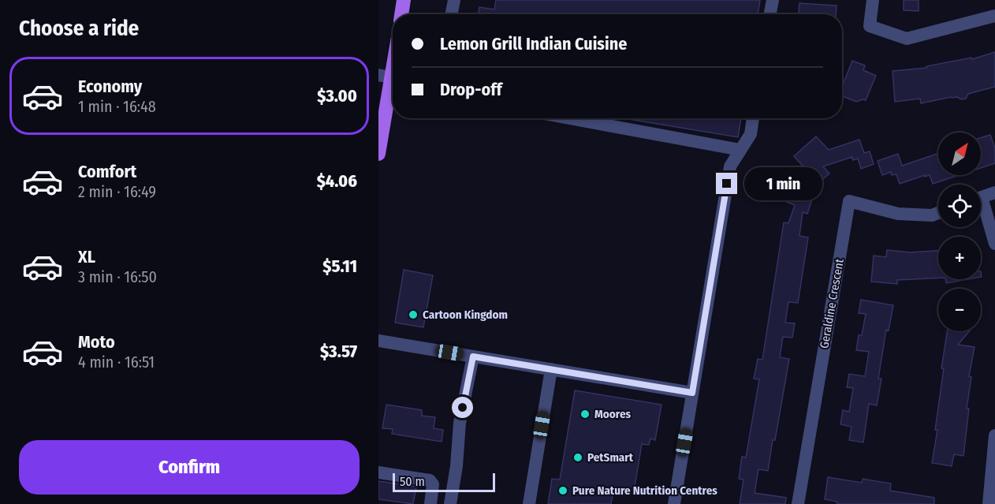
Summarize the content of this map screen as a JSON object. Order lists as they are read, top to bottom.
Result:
{
  "streets": {
    "street": ["Geraldine Crescent"]
  },
  "places": [
    "Cartoon Kingdom",
    "Moores",
    "PetSmart",
    "Pure Nature Nutrition Centres"
  ],
  "scale_bar": "50 m",
  "north": "top right",
  "page": {
    "heading": "Choose a ride",
    "banner": ["Lemon Grill Indian Cuisine", "Drop-off"],
    "list": [
      {
        "name": "Economy",
        "note": "1 min · 16:48",
        "value": "$3.00"
      },
      {
        "name": "Comfort",
        "note": "2 min · 16:49",
        "value": "$4.06"
      },
      {
        "name": "XL",
        "note": "3 min · 16:50",
        "value": "$5.11"
      },
      {
        "name": "Moto",
        "note": "4 min · 16:51",
        "value": "$3.57"
      }
    ],
    "map_buttons": ["+", "−"],
    "bubble": "1 min",
    "buttons": "Confirm",
    "scale": "50 m"
  }
}
